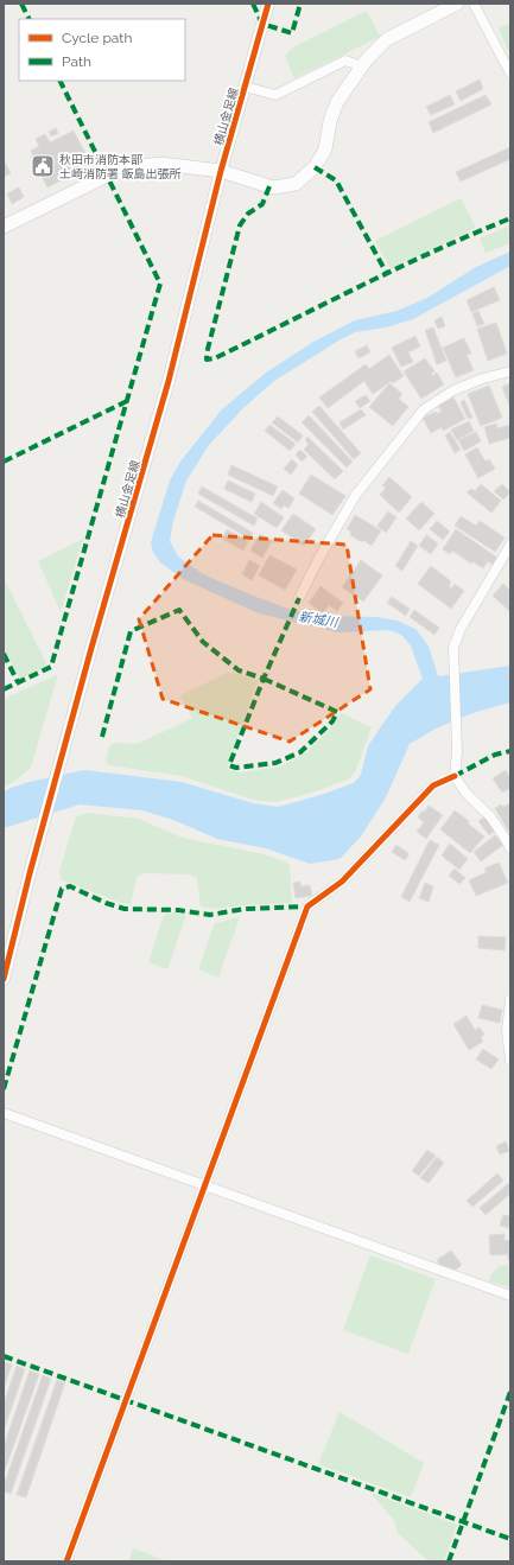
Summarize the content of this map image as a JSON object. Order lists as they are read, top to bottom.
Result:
{
  "streets": {
    "street": ["横山金足線"]
  },
  "water": ["新城川"],
  "places": {
    "public building": ["秋田市消防本部 土崎消防署 飯島出張所"]
  },
  "legend": ["Cycle path", "Path"]
}
